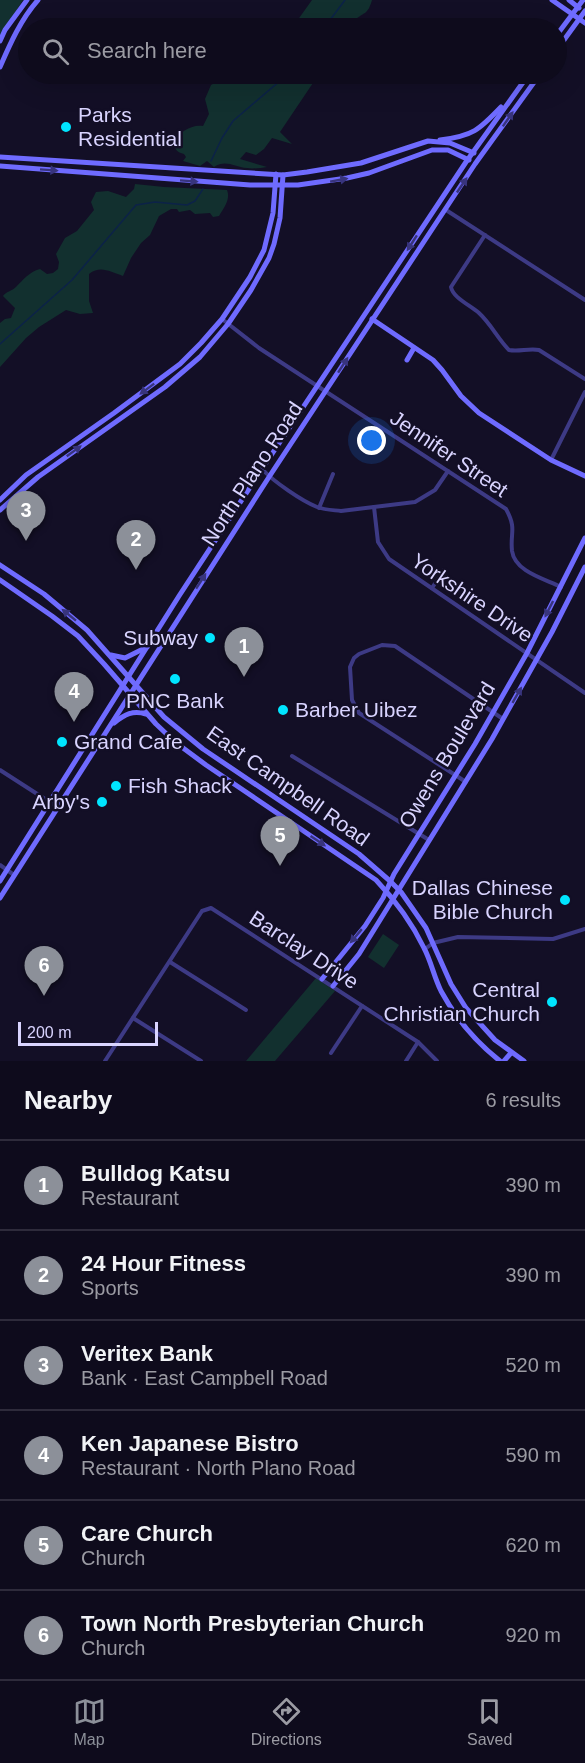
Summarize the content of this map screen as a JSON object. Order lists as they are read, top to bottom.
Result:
{
  "streets": {
    "main road": ["North Plano Road", "Owens Boulevard", "East Campbell Road"],
    "street": ["Jennifer Street", "Yorkshire Drive", "Barclay Drive"]
  },
  "crossings": [
    ["Jennifer Street", "North Plano Road"],
    ["Jennifer Street", "Owens Boulevard"],
    ["North Plano Road", "East Campbell Road"],
    ["Yorkshire Drive", "Owens Boulevard"],
    ["Owens Boulevard", "East Campbell Road"],
    ["Owens Boulevard", "Barclay Drive"]
  ],
  "places": [
    "Parks Residential",
    "Subway",
    "PNC Bank",
    "Barber Uibez",
    "Grand Cafe",
    "Fish Shack",
    "Arby's",
    "Dallas Chinese Bible Church",
    "Central Christian Church"
  ],
  "scale_bar": "200 m",
  "page": {
    "search": "Search here",
    "pins": [
      "3",
      "2",
      "1",
      "4",
      "5",
      "6"
    ],
    "scale": "200 m",
    "heading": ["Nearby", "6 results"],
    "list": [
      {
        "mark": "1",
        "name": "Bulldog Katsu",
        "note": "Restaurant",
        "value": "390 m"
      },
      {
        "mark": "2",
        "name": "24 Hour Fitness",
        "note": "Sports",
        "value": "390 m"
      },
      {
        "mark": "3",
        "name": "Veritex Bank",
        "note": "Bank · East Campbell Road",
        "value": "520 m"
      },
      {
        "mark": "4",
        "name": "Ken Japanese Bistro",
        "note": "Restaurant · North Plano Road",
        "value": "590 m"
      },
      {
        "mark": "5",
        "name": "Care Church",
        "note": "Church",
        "value": "620 m"
      },
      {
        "mark": "6",
        "name": "Town North Presbyterian Church",
        "note": "Church",
        "value": "920 m"
      }
    ],
    "nav": ["Map", "Directions", "Saved"]
  }
}
